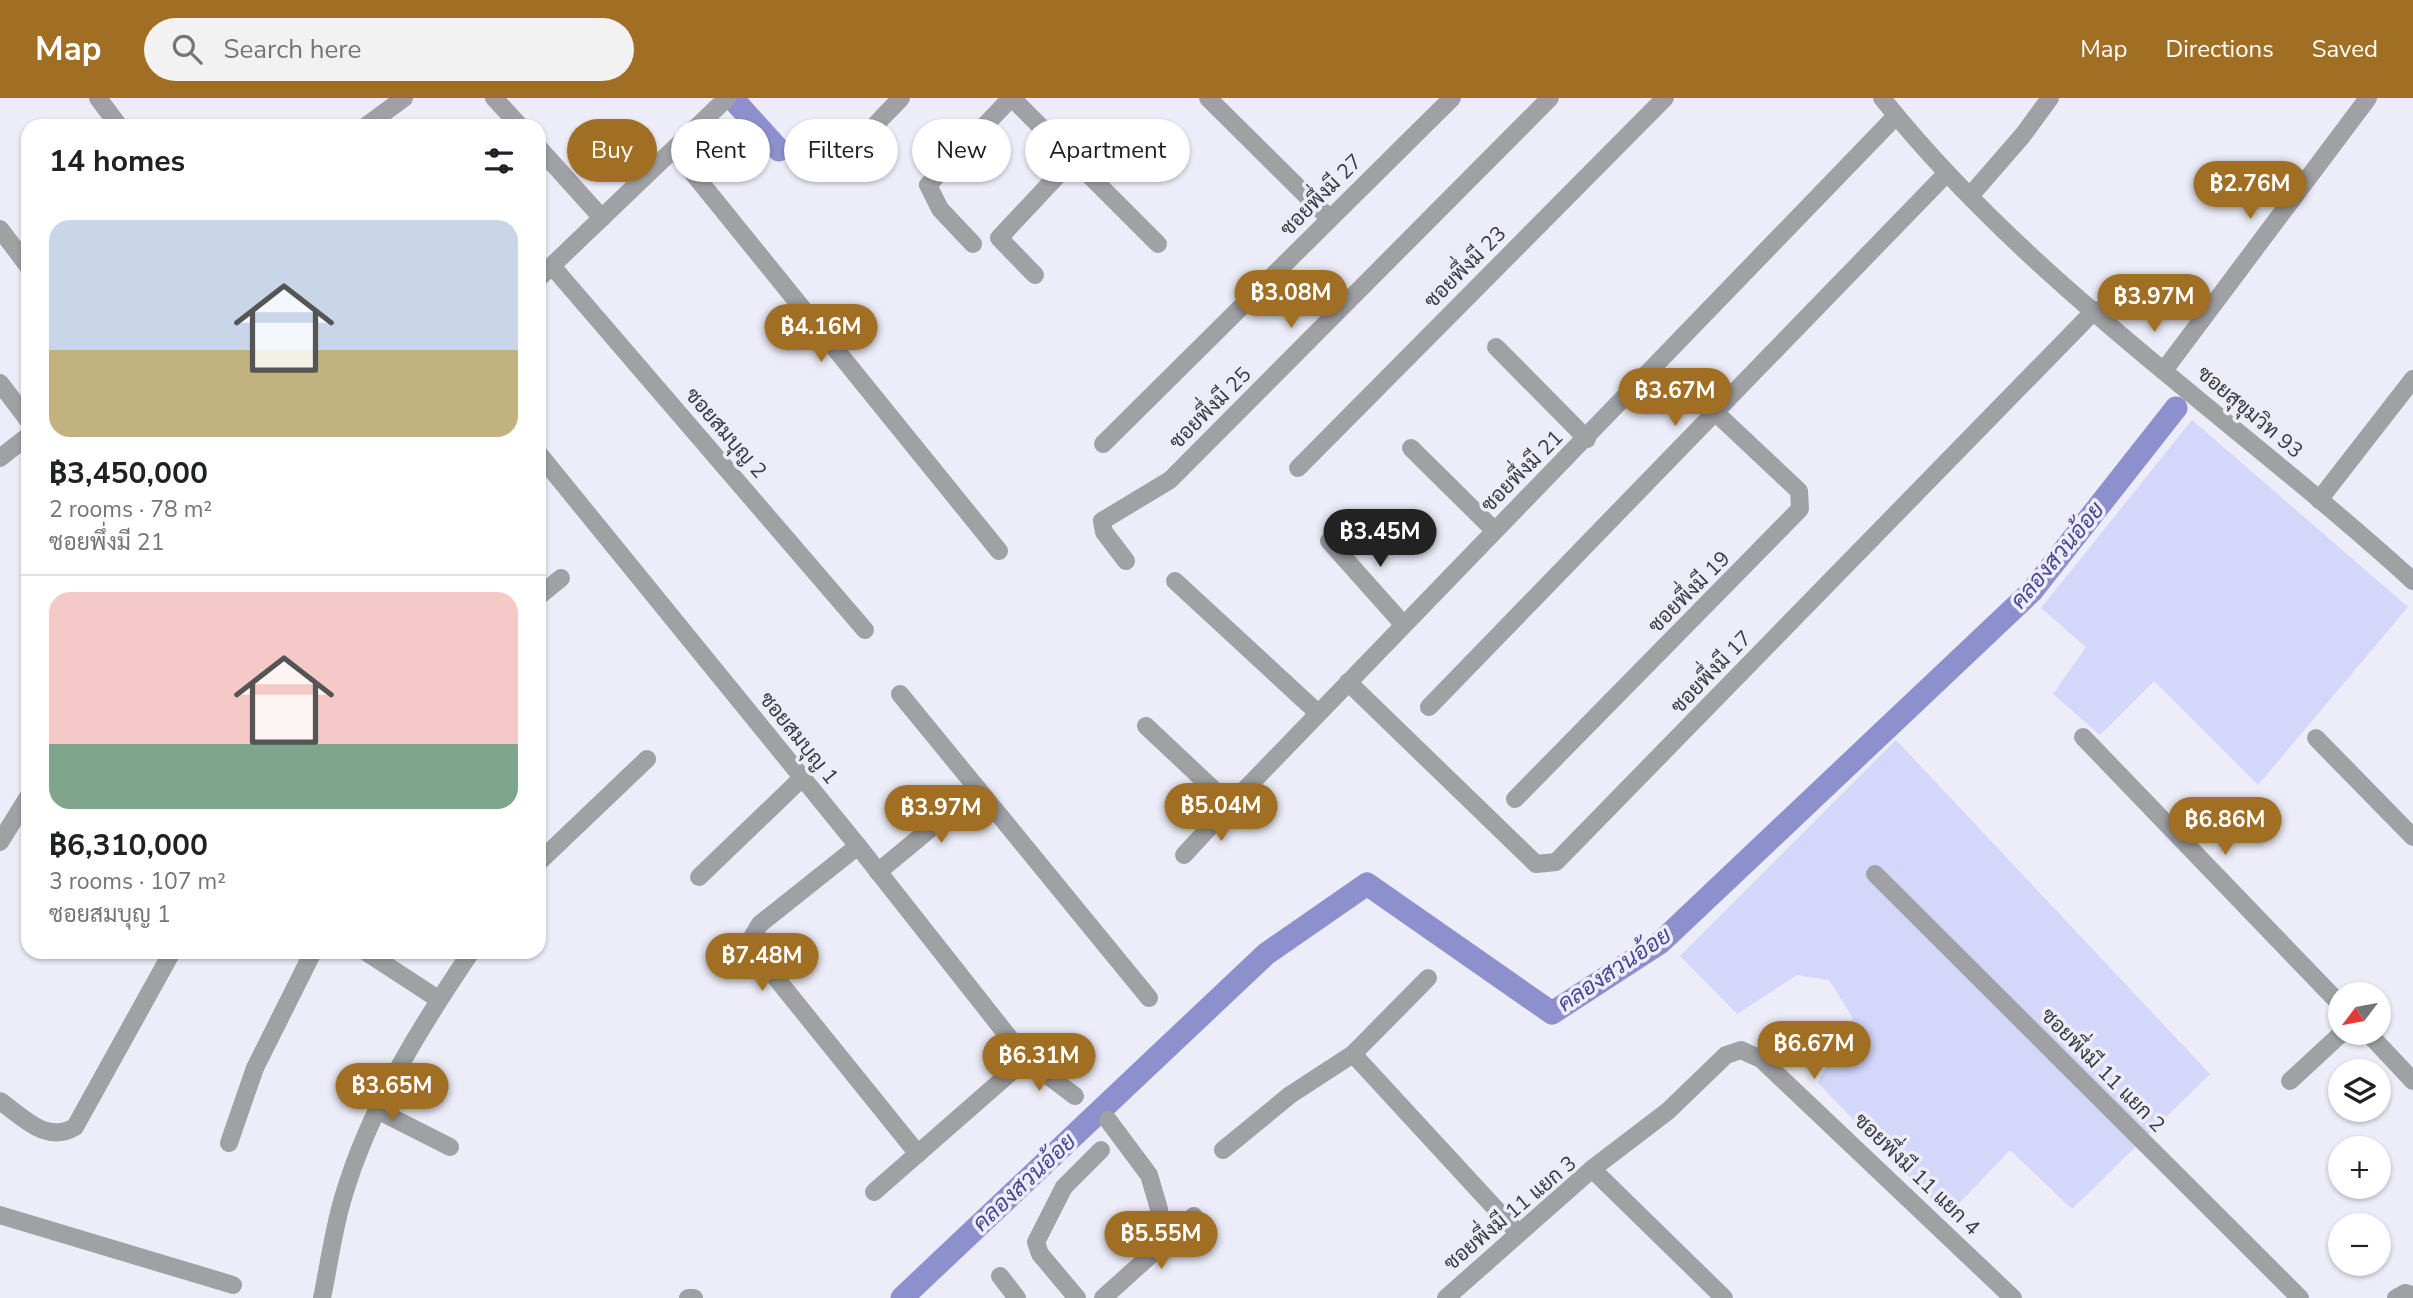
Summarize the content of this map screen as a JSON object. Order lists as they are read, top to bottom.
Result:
{
  "streets": {
    "street": [
      "ซอยพึ่งมี 27",
      "ซอยพึ่งมี 23",
      "ซอยพึ่งมี 25",
      "ซอยสุขุมวิท 93",
      "ซอยสมบุญ 2",
      "ซอยพึ่งมี 21",
      "ซอยพึ่งมี 19",
      "ซอยพึ่งมี 17",
      "ซอยสมบุญ 1",
      "ซอยพึ่งมี 11 แยก 2",
      "ซอยพึ่งมี 11 แยก 4",
      "ซอยพึ่งมี 11 แยก 3"
    ]
  },
  "crossings": [
    ["ซอยสุขุมวิท 93", "ซอยพึ่งมี 21"],
    ["ซอยสุขุมวิท 93", "ซอยพึ่งมี 17"],
    ["ซอยพึ่งมี 21", "ซอยพึ่งมี 17"],
    ["ซอยพึ่งมี 11 แยก 4", "ซอยพึ่งมี 11 แยก 3"]
  ],
  "water": ["คลองสวนอ้อย"],
  "north": "bottom left",
  "page": {
    "header": "Map",
    "search": "Search here",
    "nav": ["Map", "Directions", "Saved"],
    "chip": [
      "Buy",
      "Rent",
      "Filters",
      "New",
      "Apartment"
    ],
    "heading": "14 homes",
    "price": [
      "฿2.76M",
      "฿3.08M",
      "฿3.97M",
      "฿4.16M",
      "฿3.67M",
      "฿3.45M",
      "฿5.04M",
      "฿3.97M",
      "฿6.86M",
      "฿7.48M",
      "฿6.67M",
      "฿6.31M",
      "฿3.65M",
      "฿5.55M"
    ],
    "list": [
      {
        "name": "฿3,450,000",
        "note": "2 rooms · 78 m² · ซอยพึ่งมี 21"
      },
      {
        "name": "฿6,310,000",
        "note": "3 rooms · 107 m² · ซอยสมบุญ 1"
      }
    ],
    "map_buttons": ["+", "−"]
  }
}
